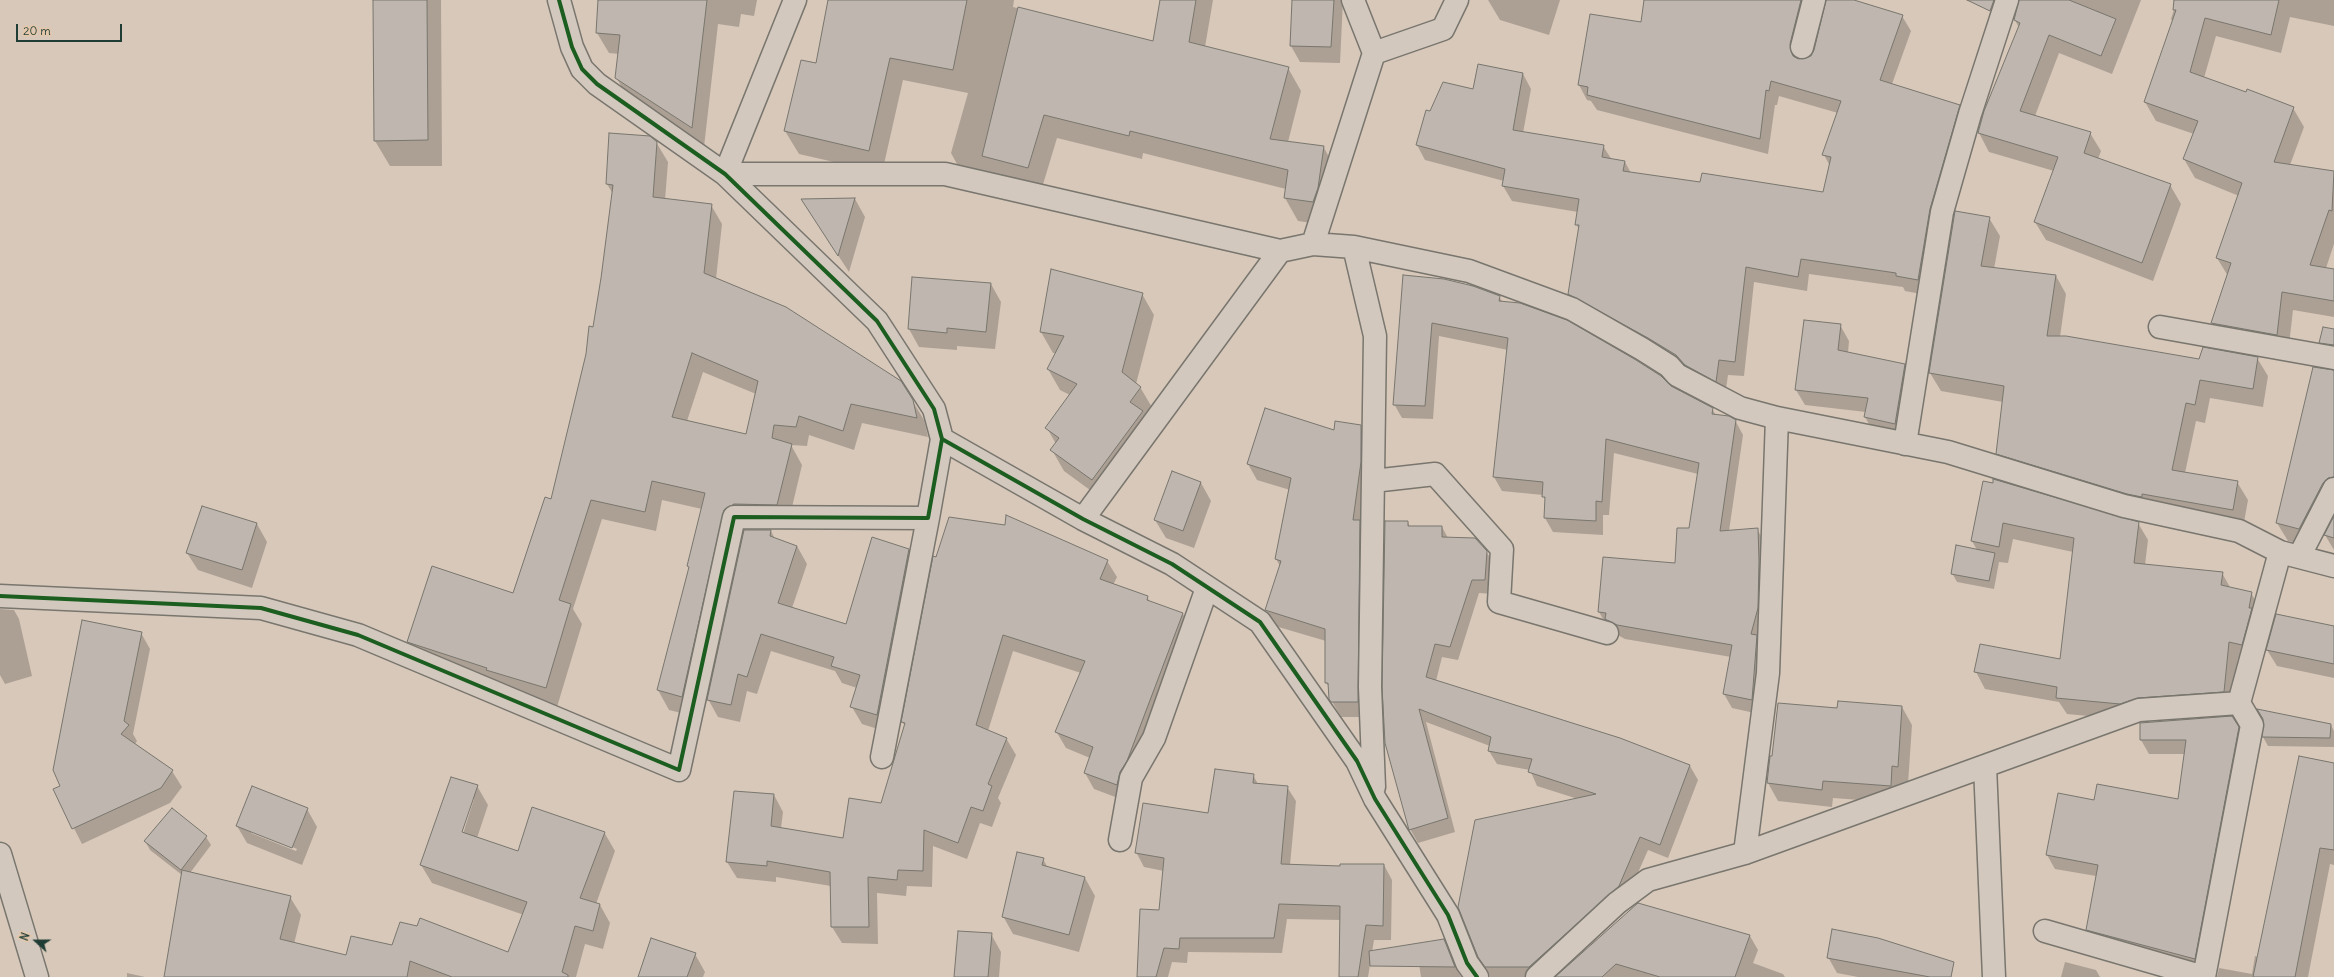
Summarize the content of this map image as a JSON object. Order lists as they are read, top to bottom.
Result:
{
  "scale_bar": "20 m",
  "north": "left"
}
